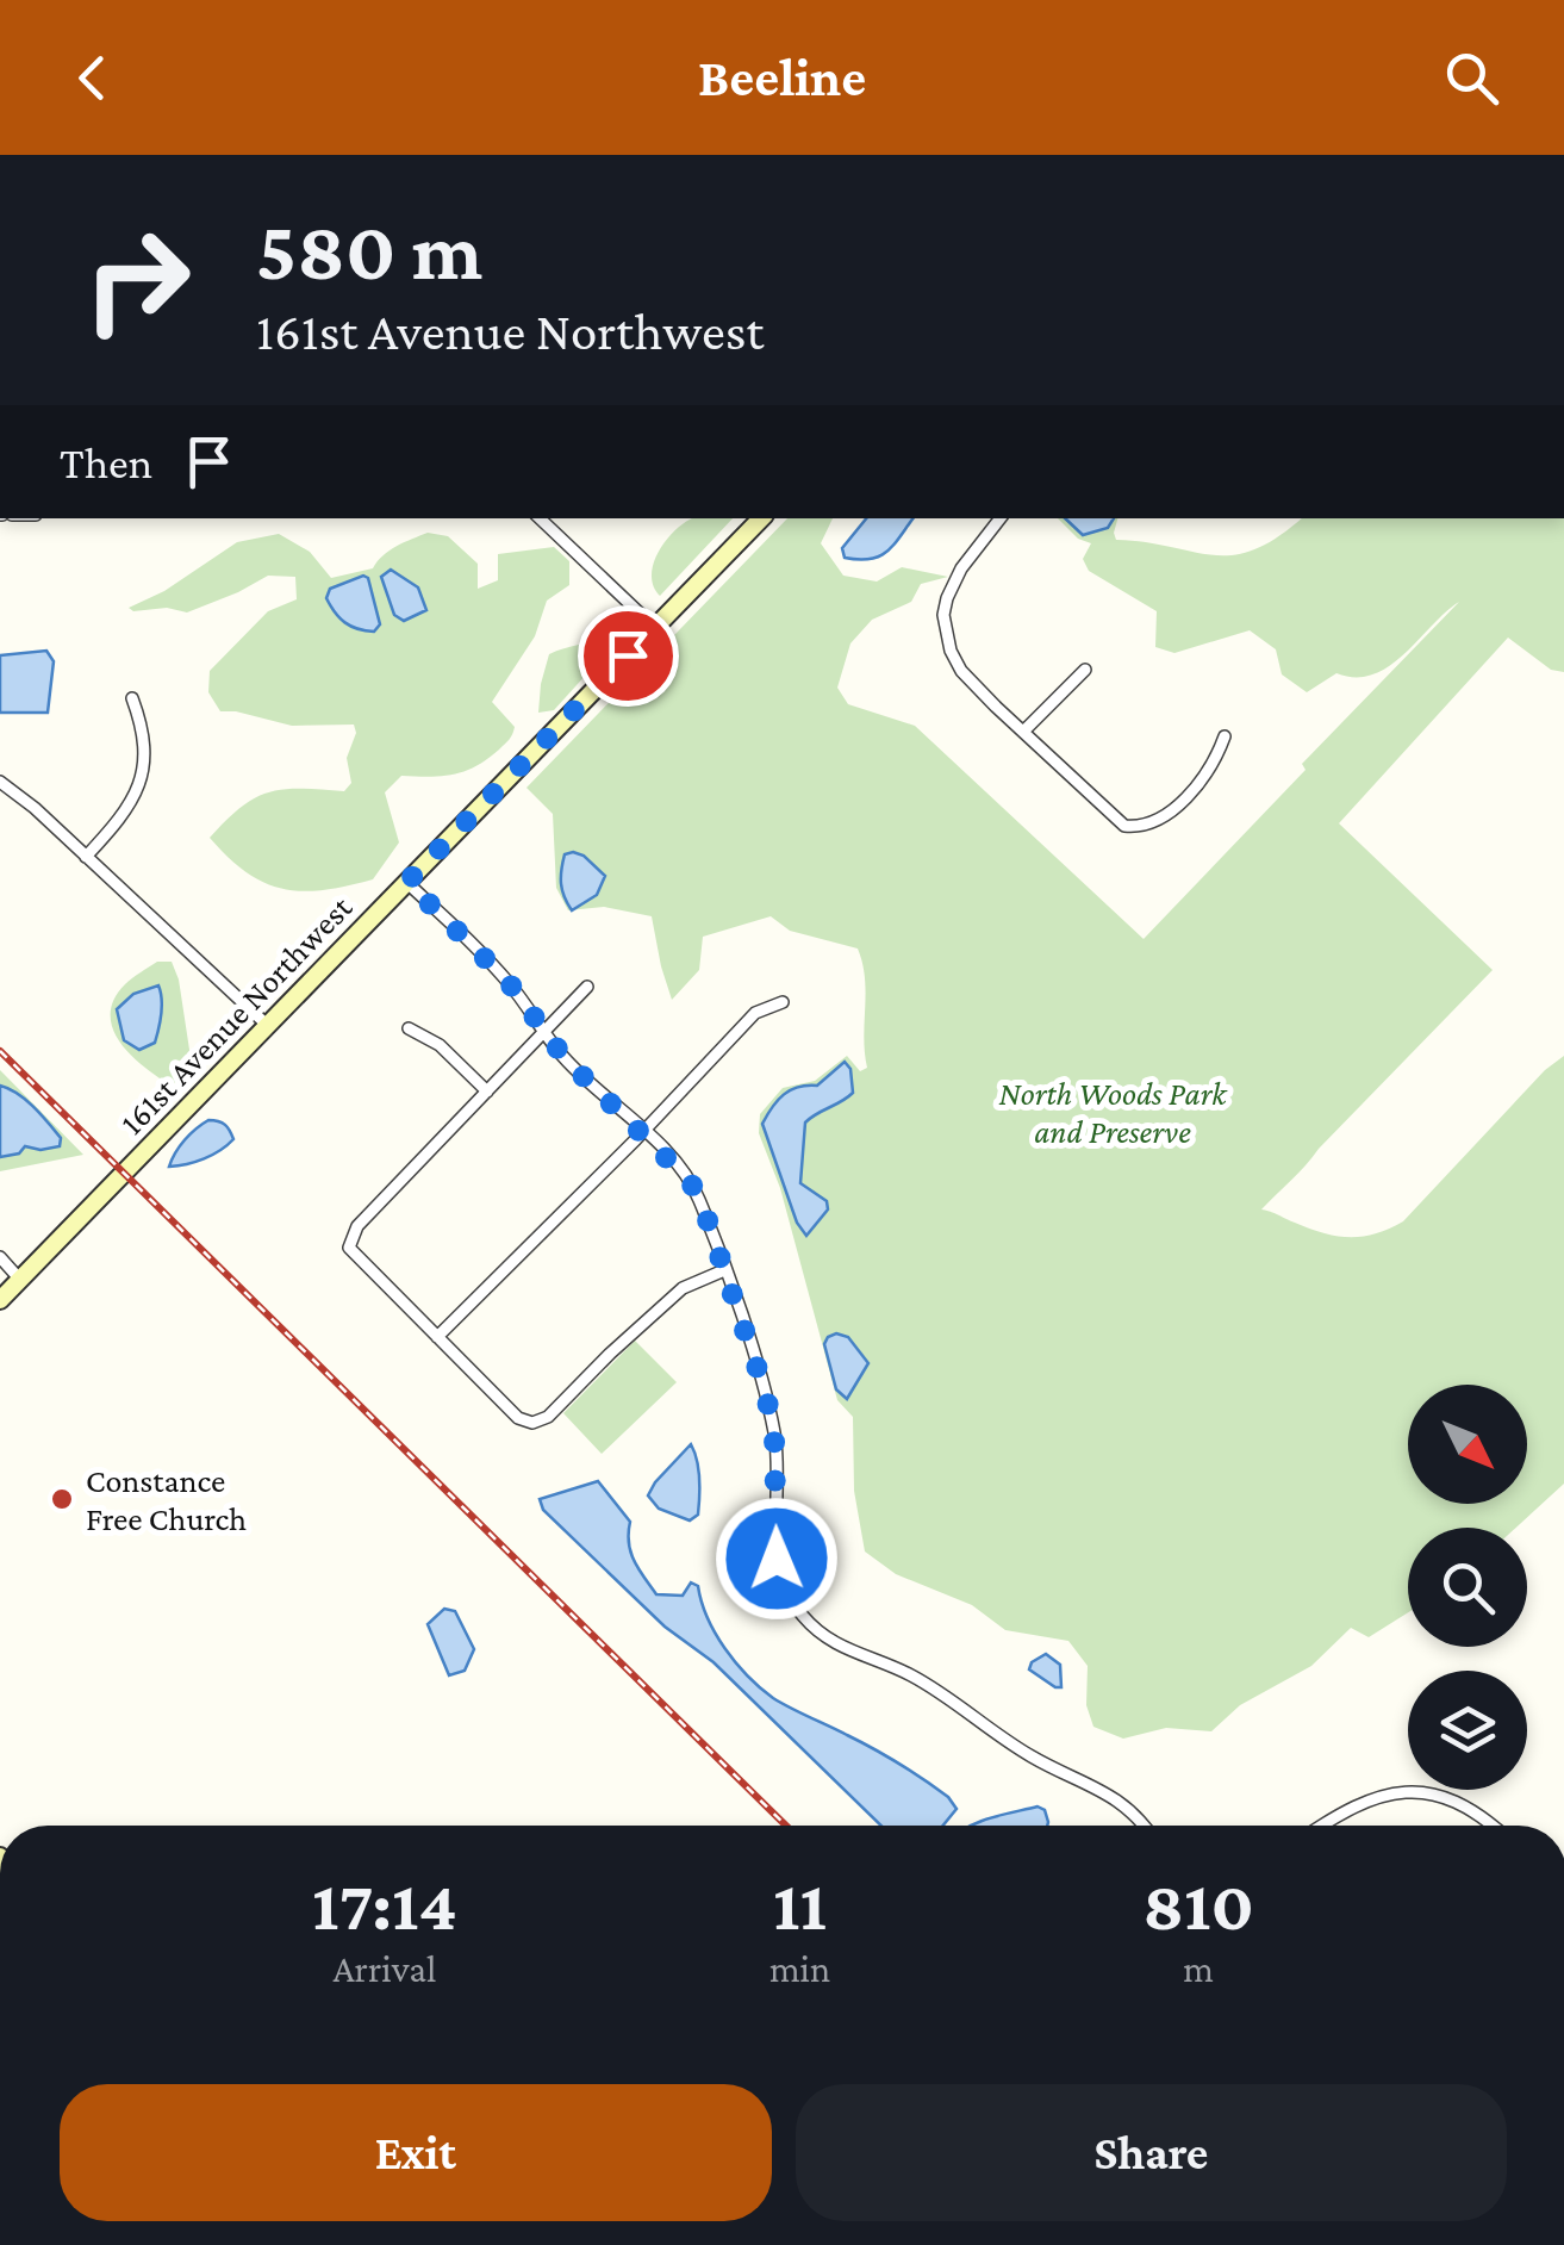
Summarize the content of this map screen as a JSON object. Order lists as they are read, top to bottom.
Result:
{
  "streets": {
    "main road": ["161st Avenue Northwest"]
  },
  "parks": ["North Woods Park and Preserve"],
  "places": ["Constance Free Church"],
  "north": "bottom right",
  "page": {
    "header": "Beeline",
    "turn": ["580 m", "161st Avenue Northwest"],
    "then": "Then",
    "eta": [
      "17:14",
      "Arrival",
      "11",
      "min",
      "810",
      "m"
    ],
    "buttons": ["Exit", "Share"]
  }
}
